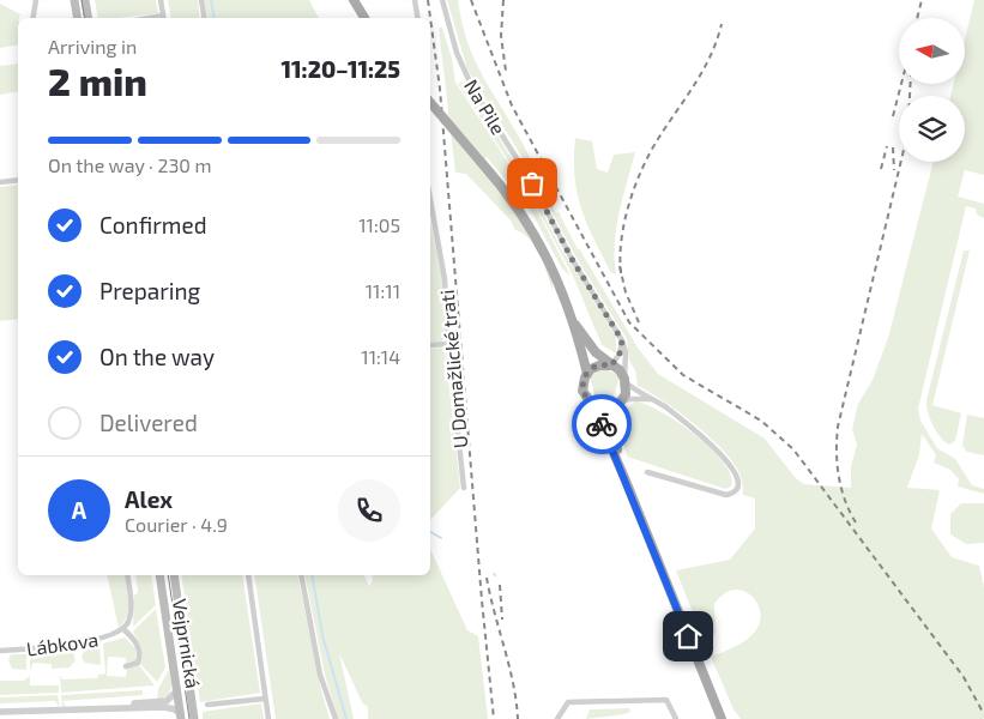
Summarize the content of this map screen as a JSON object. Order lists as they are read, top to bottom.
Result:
{
  "streets": {
    "main road": ["Vejprnická"],
    "street": ["Na Pile", "U Domažlické trati", "Lábkova"]
  },
  "north": "left",
  "page": {
    "heading": ["2 min", "Arriving in", "11:20–11:25"],
    "panel": ["Alex", "Courier · 4.9"],
    "bar": "On the way · 230 m",
    "list": [
      ["Confirmed", "11:05"],
      ["Preparing", "11:11"],
      ["On the way", "11:14"],
      "Delivered"
    ],
    "round": "A"
  }
}
